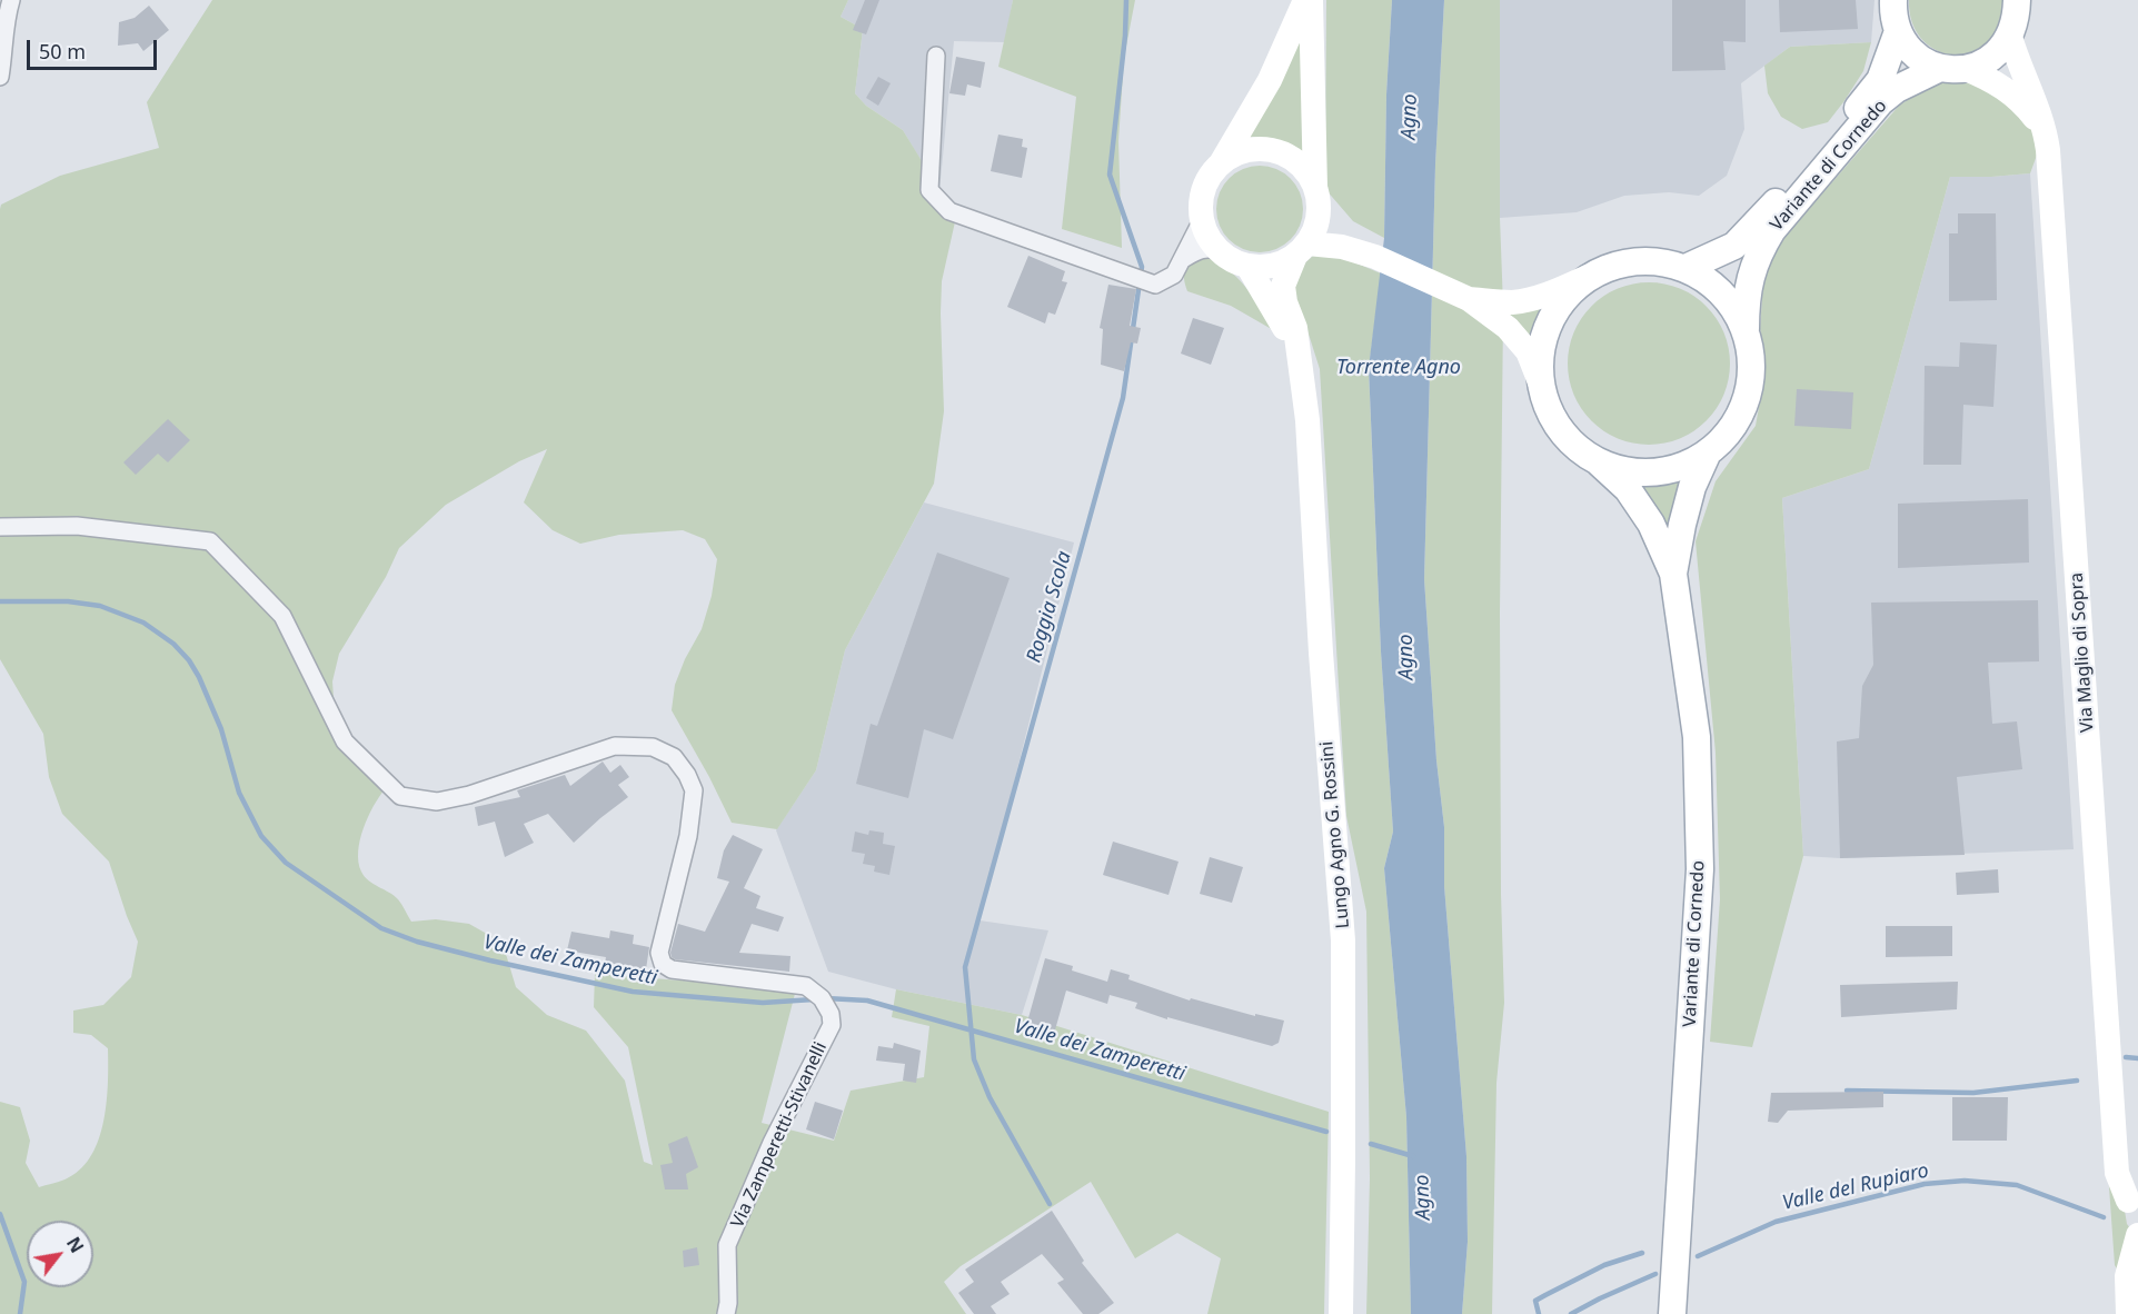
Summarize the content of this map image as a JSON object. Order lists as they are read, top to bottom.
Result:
{
  "streets": {
    "main road": ["Variante di Cornedo", "Via Maglio di Sopra", "Lungo Agno G. Rossini"],
    "street": ["Via Zamperetti-Stivanelli"]
  },
  "crossings": [
    ["Variante di Cornedo", "Via Maglio di Sopra"]
  ],
  "water": [
    "Agno",
    "Torrente Agno",
    "Roggia Scola",
    "Valle dei Zamperetti",
    "Valle del Rupiaro"
  ],
  "scale_bar": "50 m",
  "north": "top right"
}
